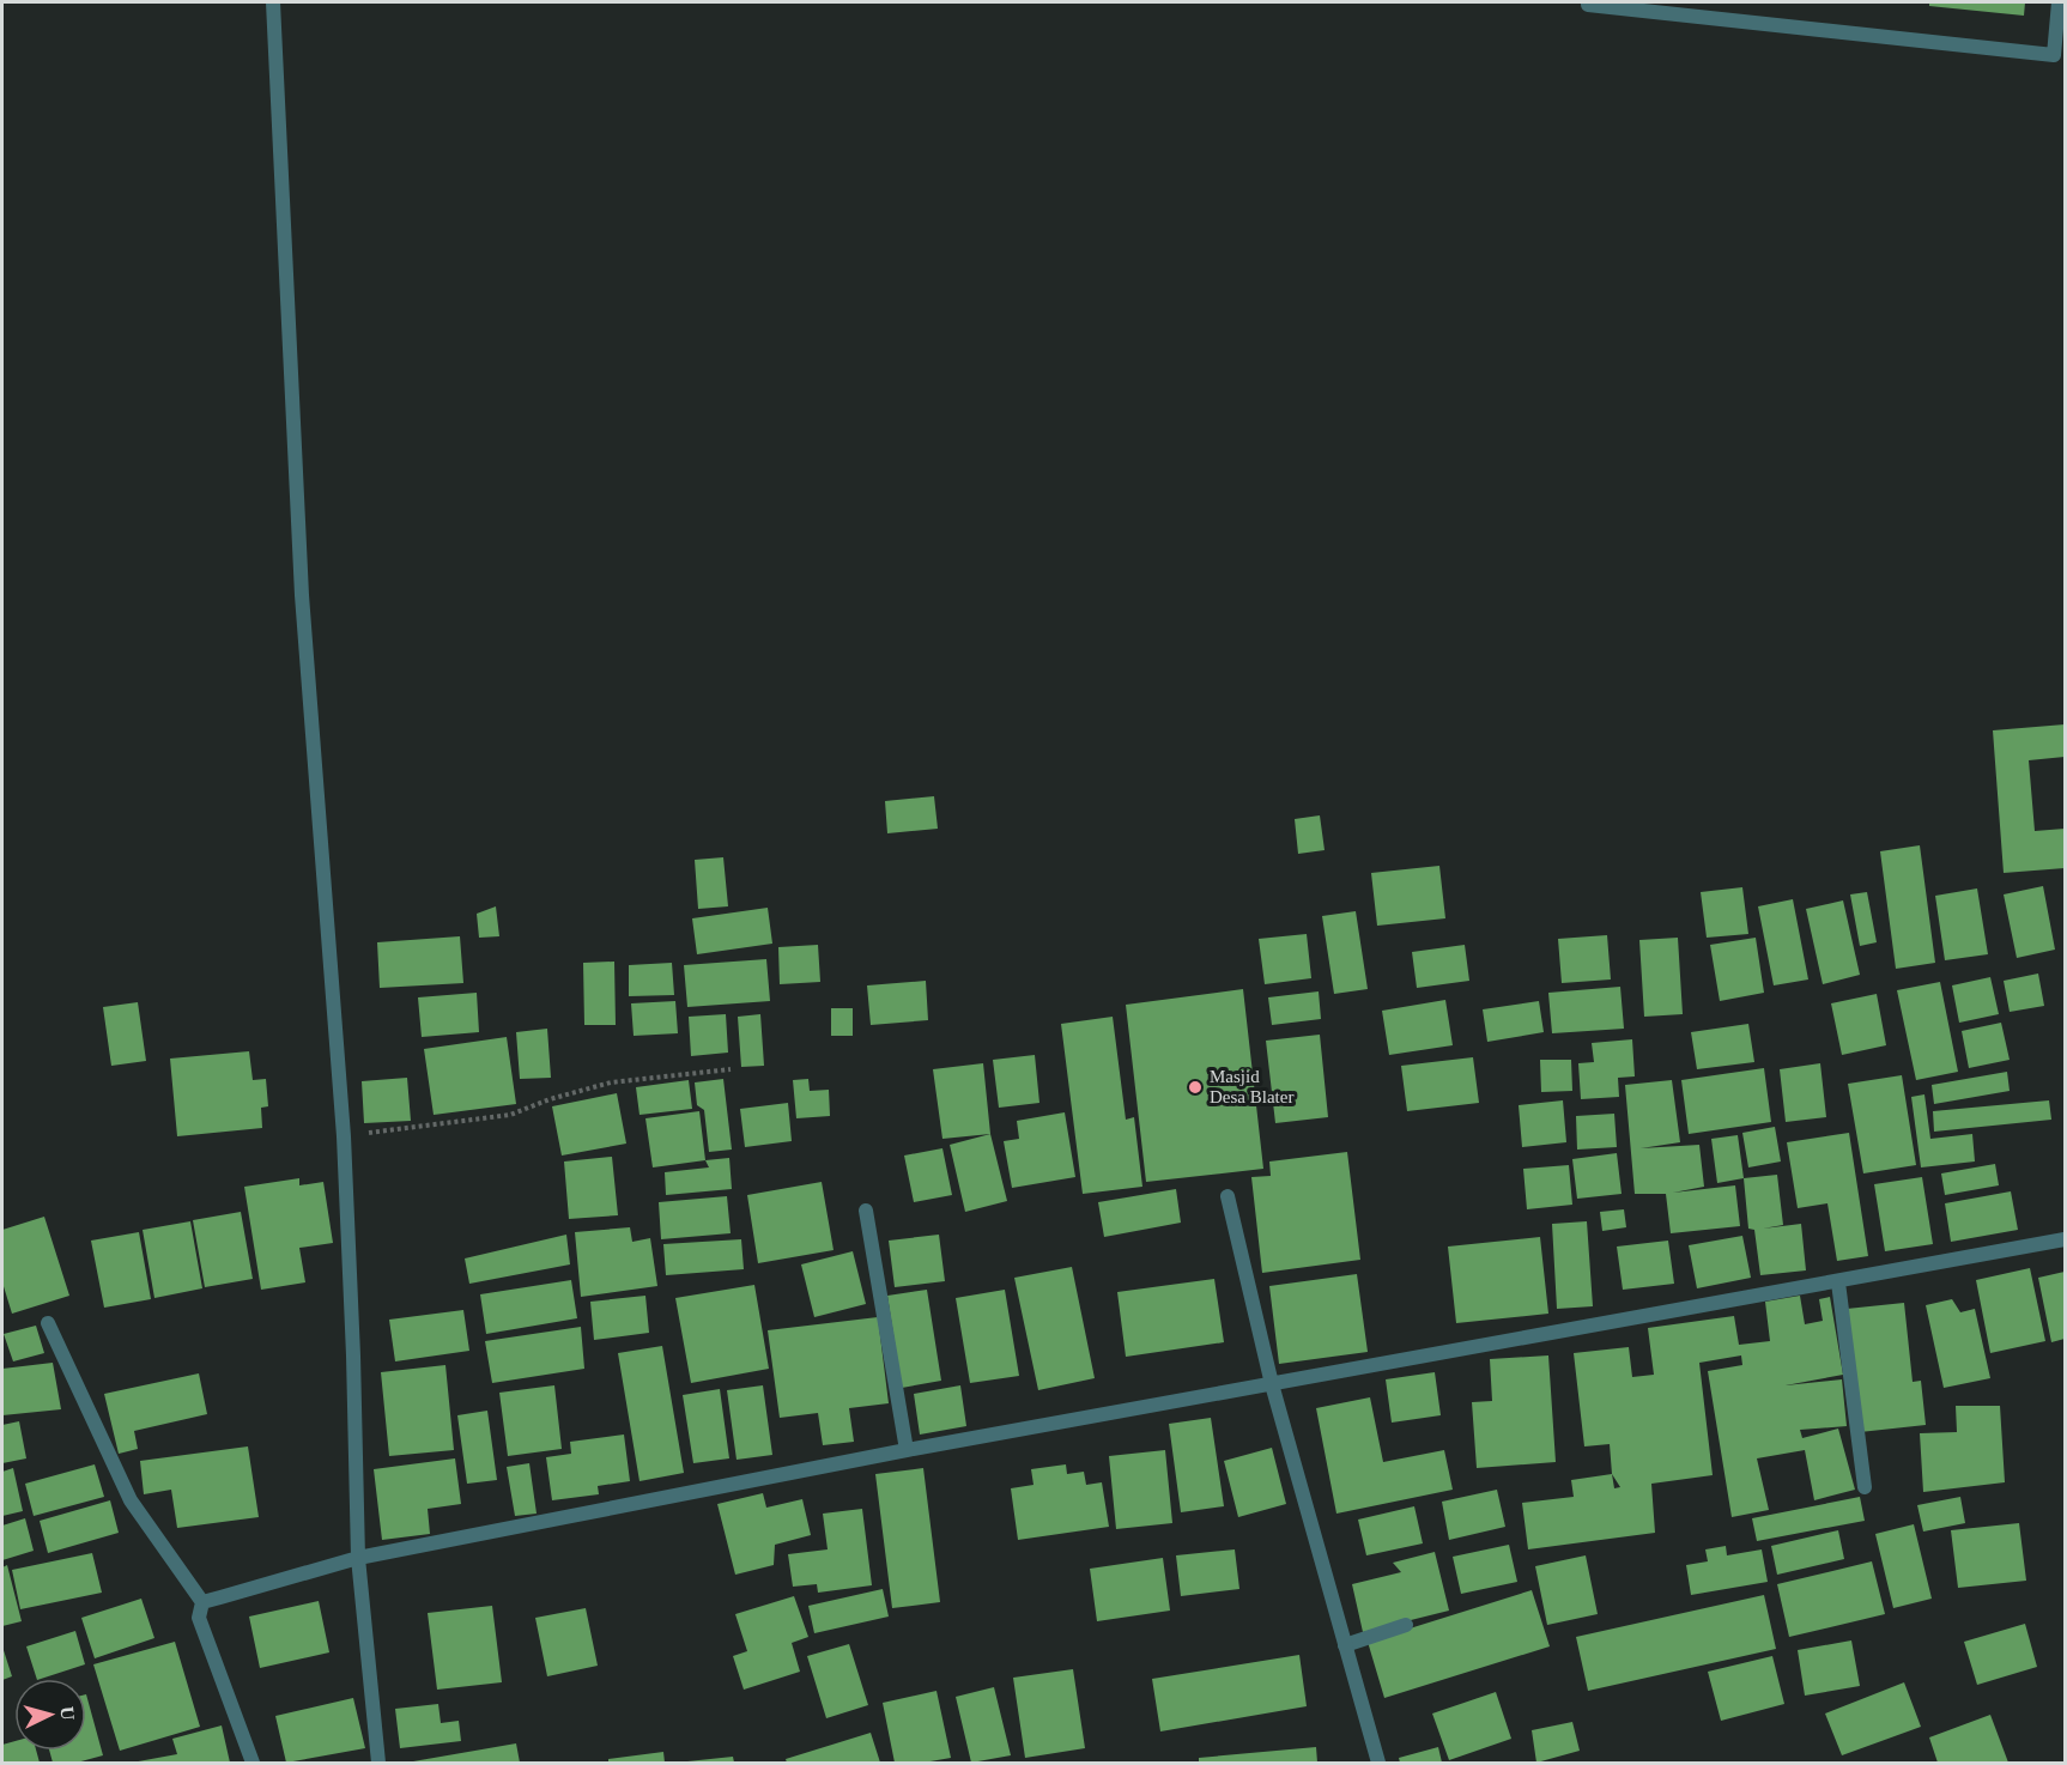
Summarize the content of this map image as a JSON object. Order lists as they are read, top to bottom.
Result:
{
  "places": ["Masjid Desa Blater"],
  "north": "right"
}
